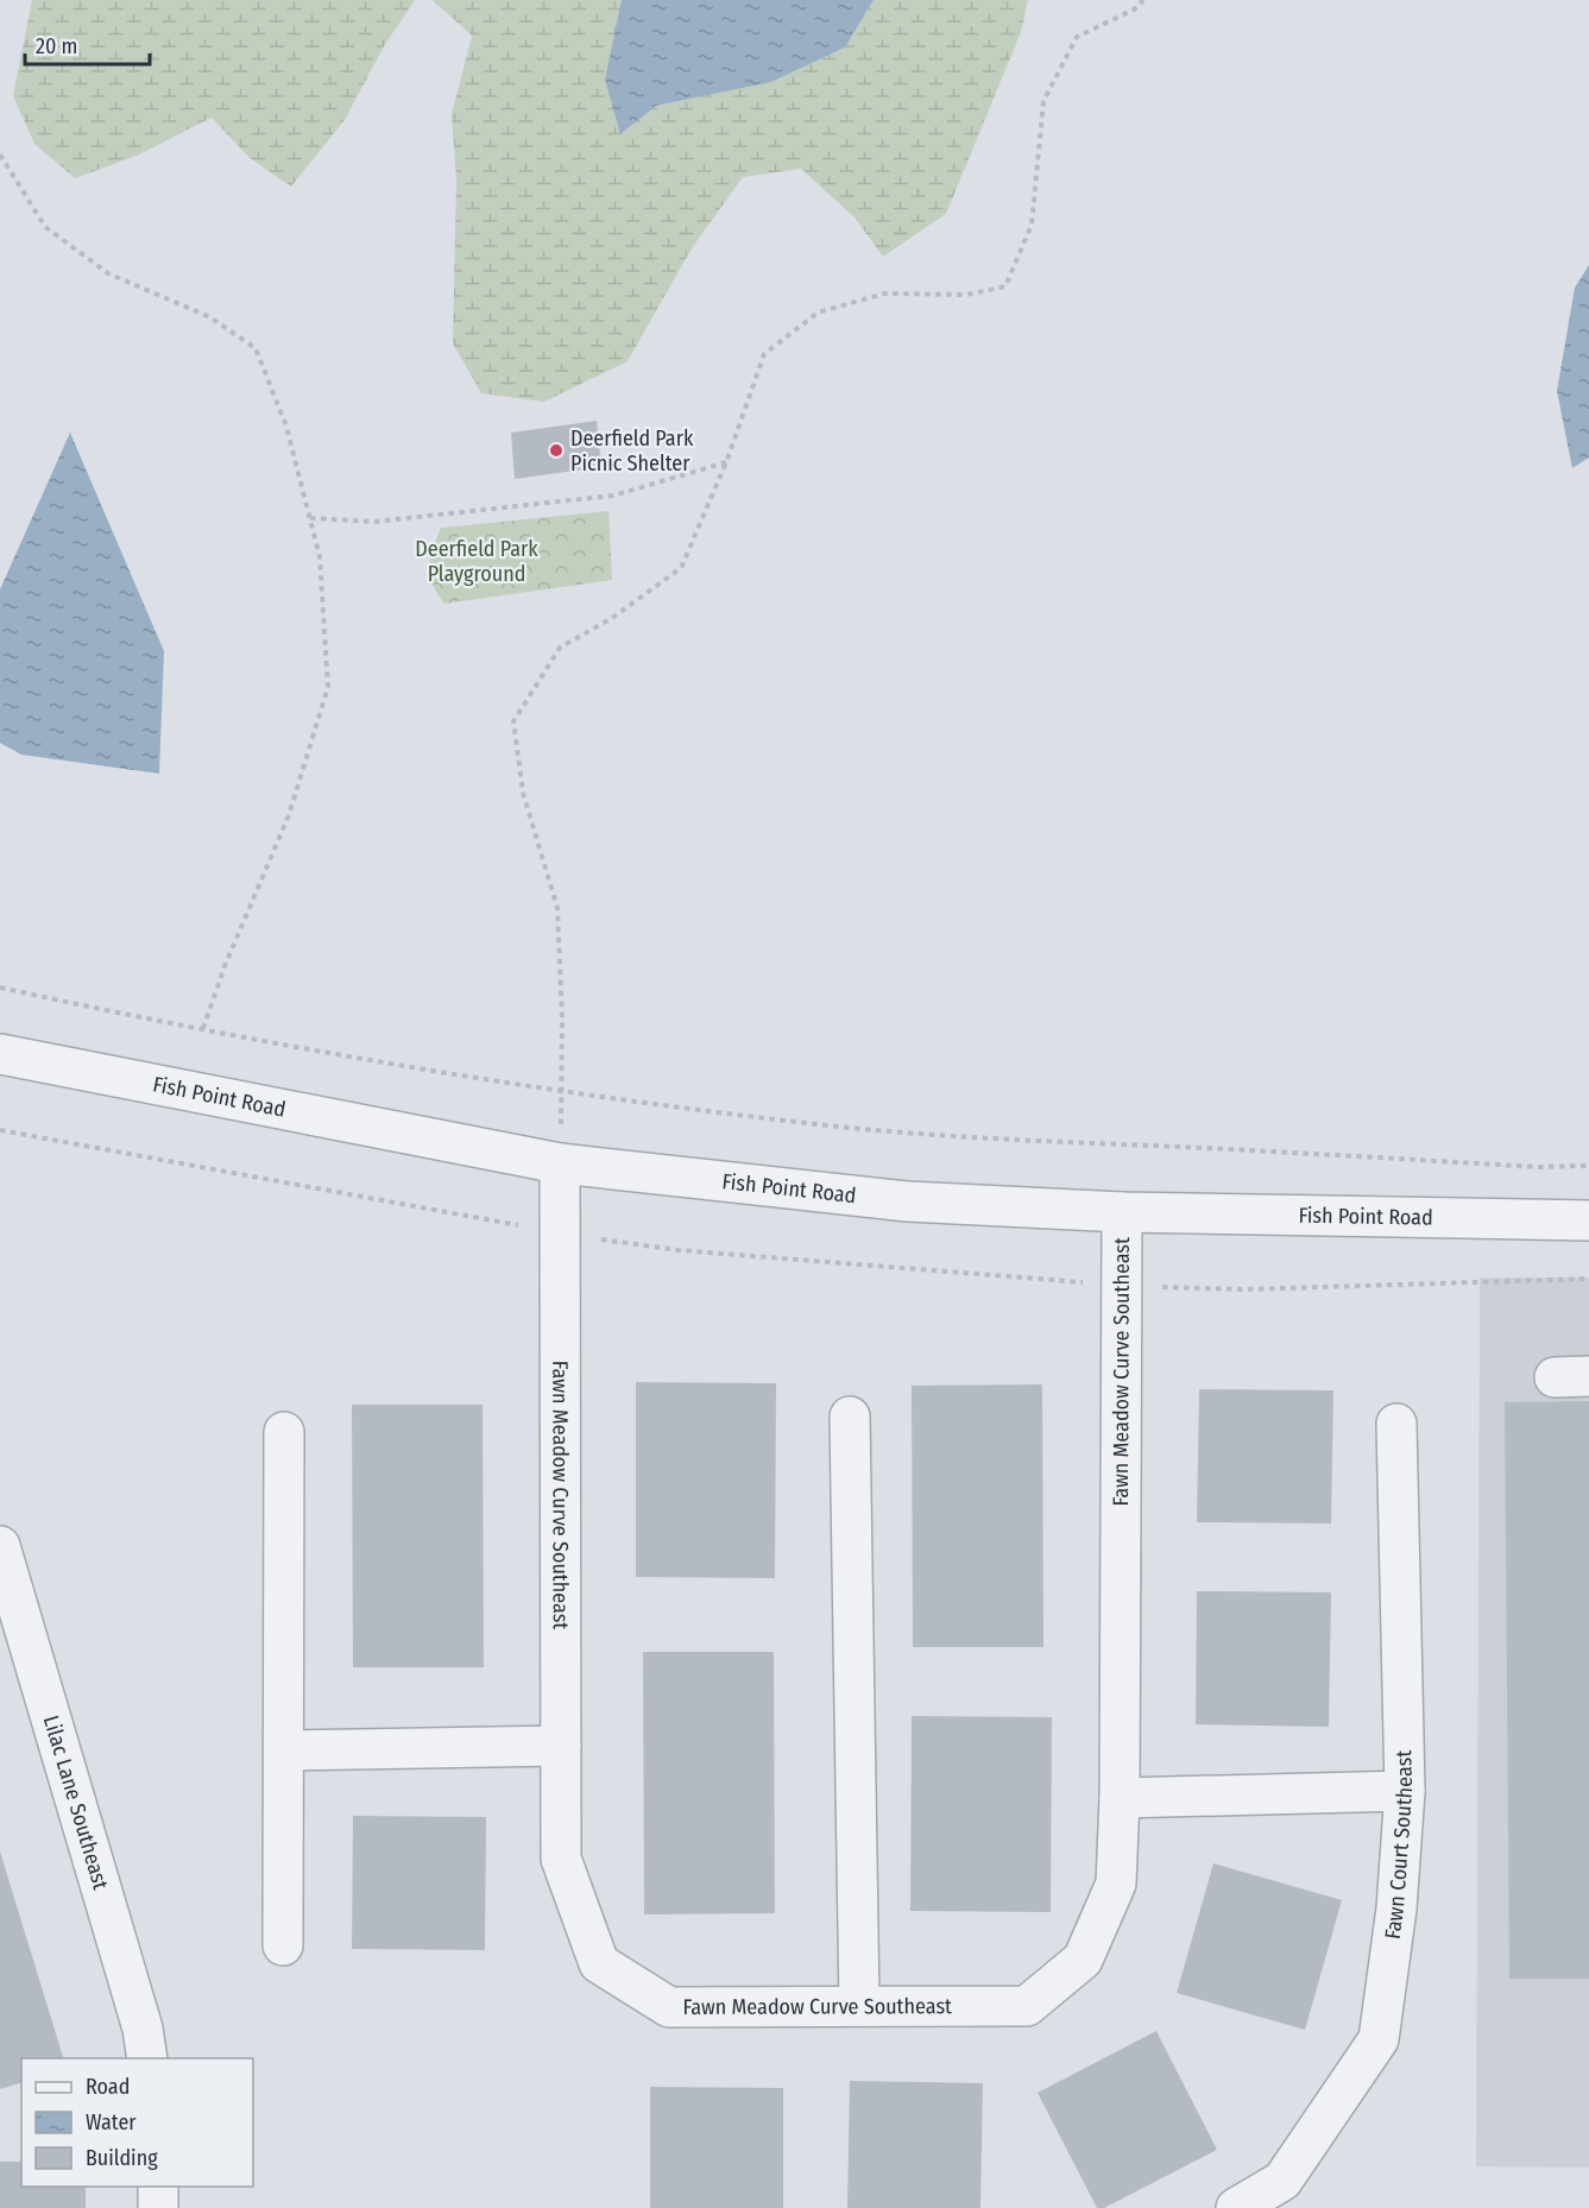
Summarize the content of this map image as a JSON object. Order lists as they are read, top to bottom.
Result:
{
  "streets": {
    "street": [
      "Fish Point Road",
      "Fawn Meadow Curve Southeast",
      "Lilac Lane Southeast",
      "Fawn Court Southeast"
    ]
  },
  "crossings": [
    ["Fish Point Road", "Fawn Meadow Curve Southeast"]
  ],
  "parks": ["Deerfield Park Playground"],
  "places": ["Deerfield Park Picnic Shelter"],
  "legend": ["Road", "Water", "Building"],
  "scale_bar": "20 m"
}
